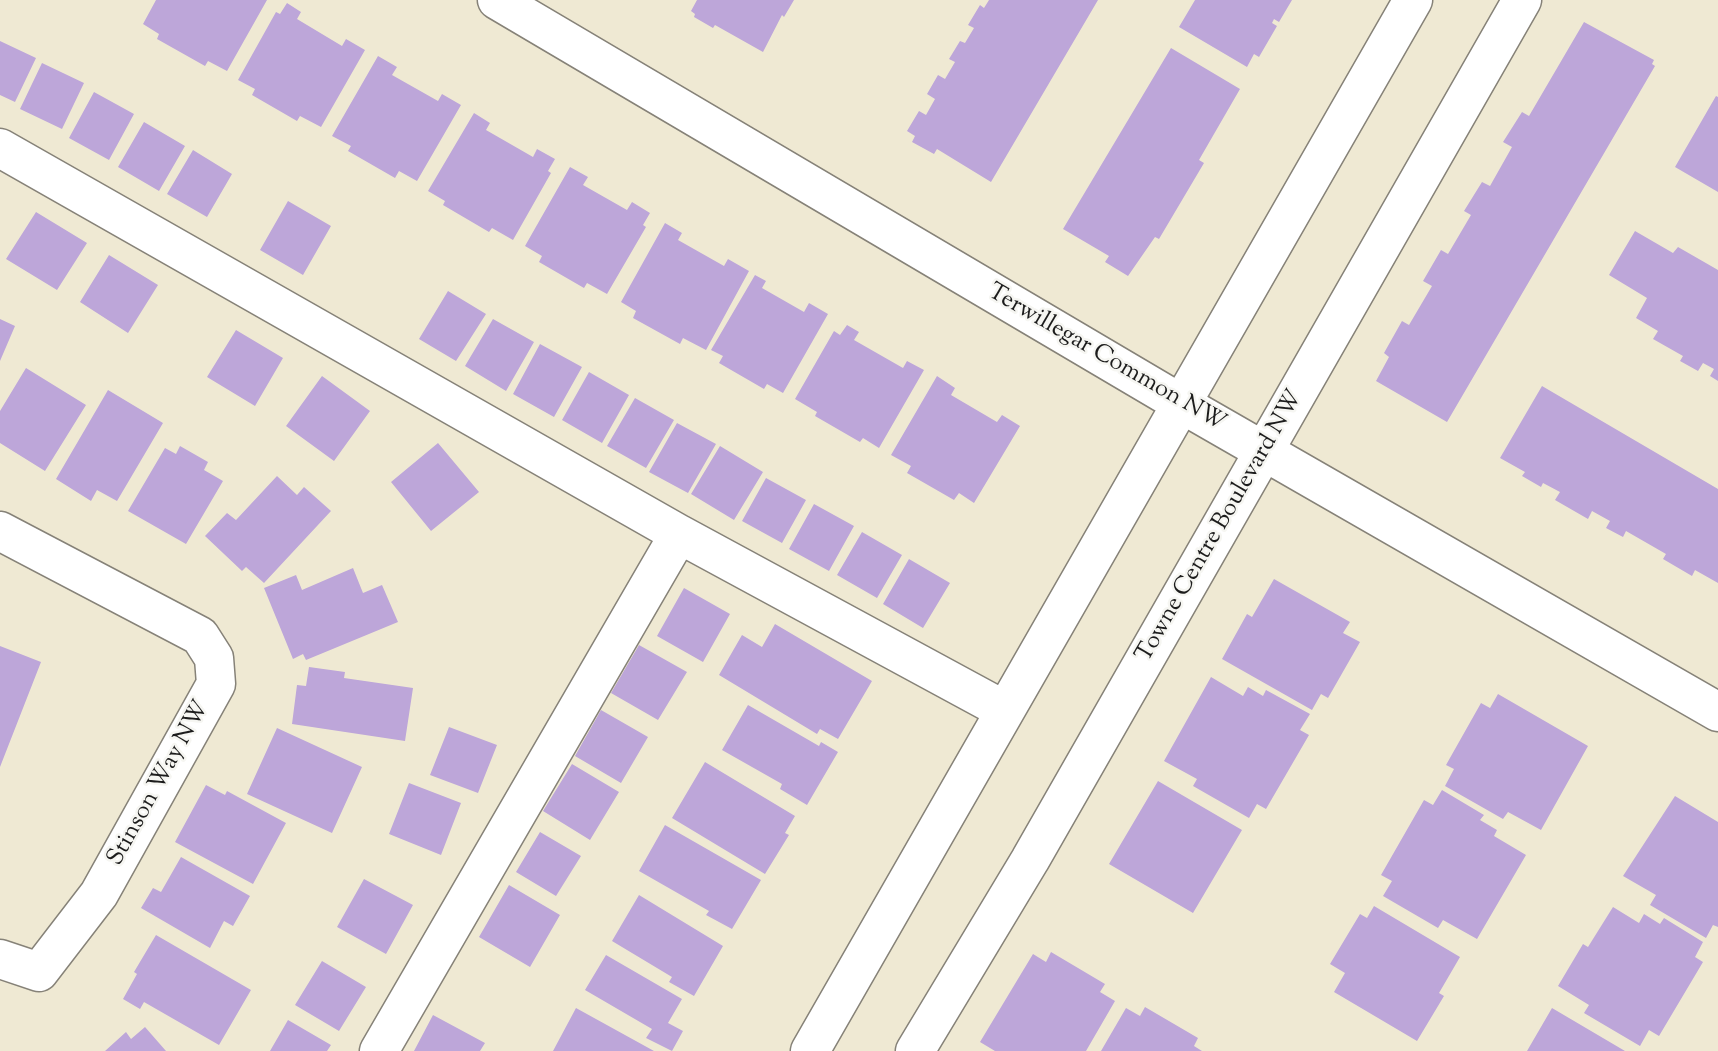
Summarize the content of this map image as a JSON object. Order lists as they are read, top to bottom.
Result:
{
  "streets": {
    "street": ["Terwillegar Common NW", "Towne Centre Boulevard NW", "Stinson Way NW"]
  },
  "crossings": [
    ["Terwillegar Common NW", "Towne Centre Boulevard NW"]
  ]
}
